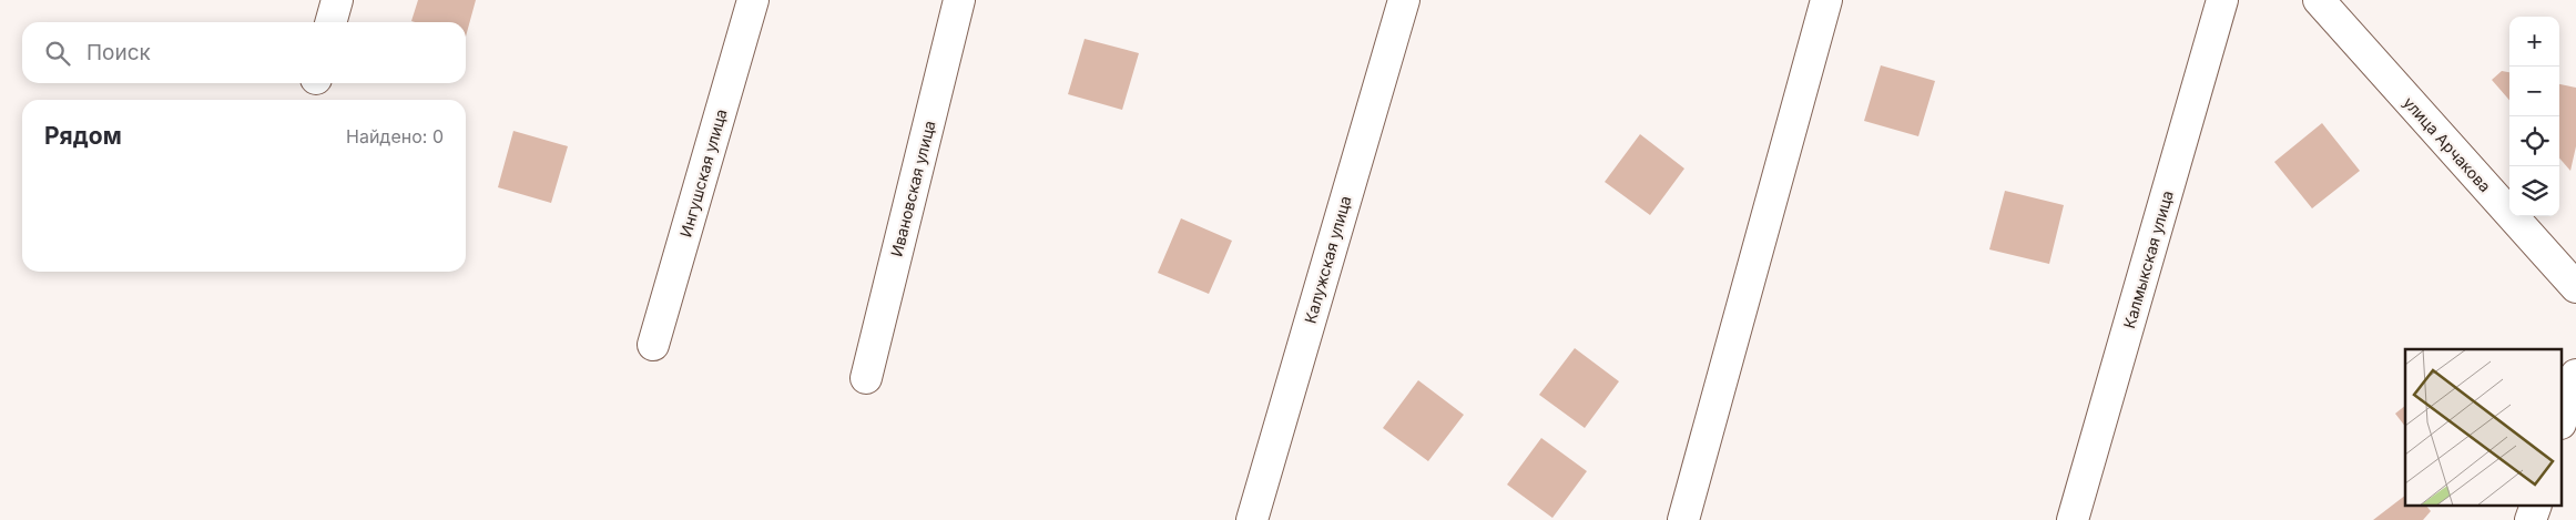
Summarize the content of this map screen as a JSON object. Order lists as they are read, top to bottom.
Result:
{
  "streets": {
    "street": [
      "улица Арчакова",
      "Ингушская улица",
      "Ивановская улица",
      "Калужская улица",
      "Калмыкская улица"
    ]
  },
  "page": {
    "map_buttons": ["+", "−"],
    "search": "Поиск",
    "heading": ["Рядом", "Найдено: 0"]
  }
}
